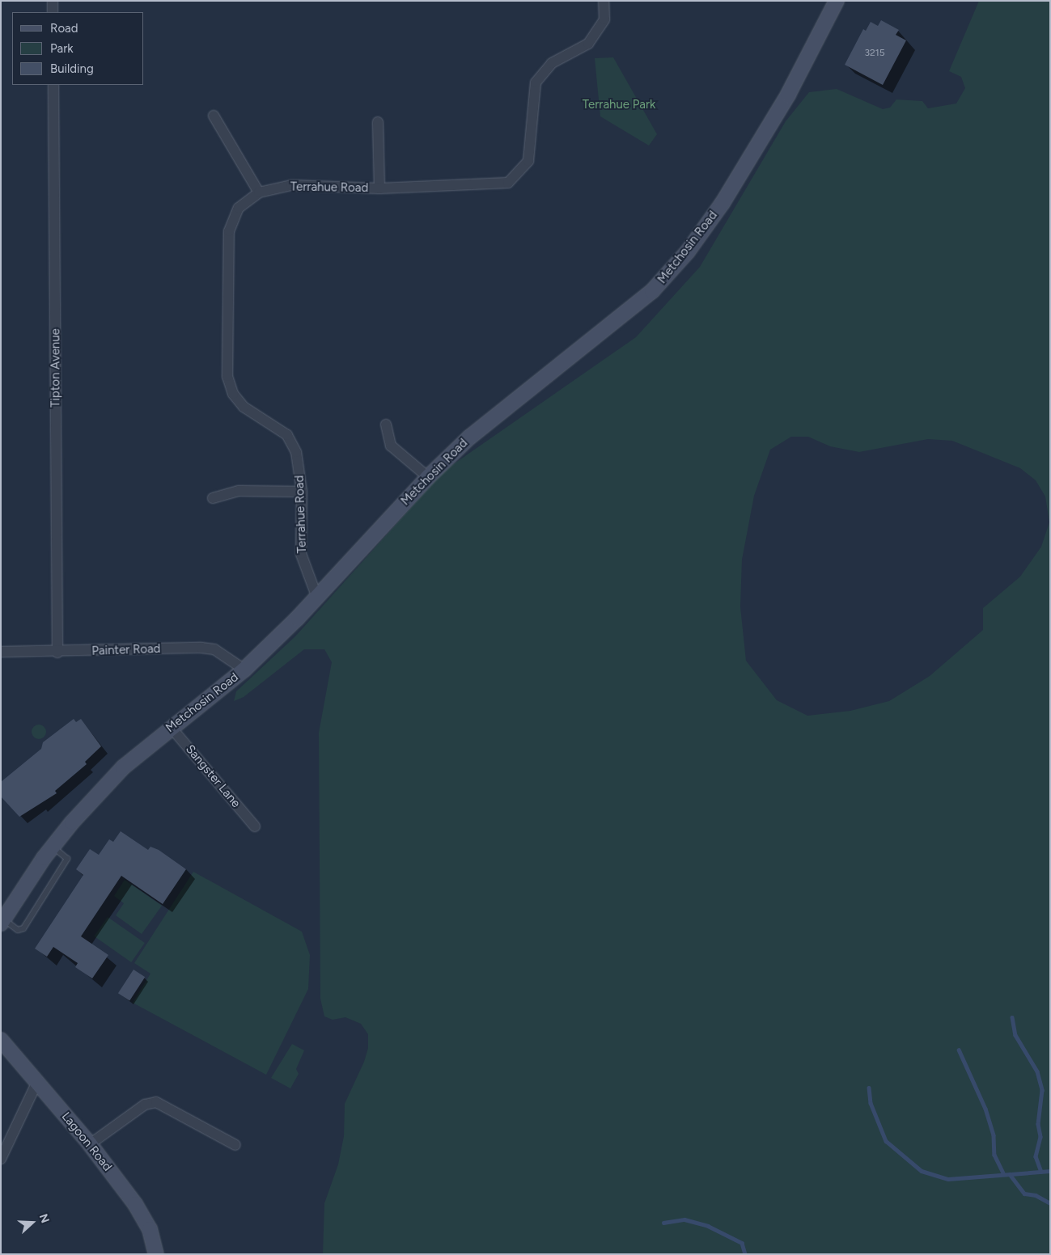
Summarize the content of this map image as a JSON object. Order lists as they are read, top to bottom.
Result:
{
  "streets": {
    "main road": ["Metchosin Road", "Lagoon Road"],
    "street": [
      "Terrahue Road",
      "Tipton Avenue",
      "Painter Road",
      "Sangster Lane"
    ]
  },
  "crossings": [
    ["Terrahue Road", "Metchosin Road"],
    ["Metchosin Road", "Painter Road"],
    ["Metchosin Road", "Sangster Lane"],
    ["Tipton Avenue", "Painter Road"]
  ],
  "parks": ["Terrahue Park"],
  "house_numbers": ["3215"],
  "legend": ["Road", "Park", "Building"],
  "north": "right"
}
